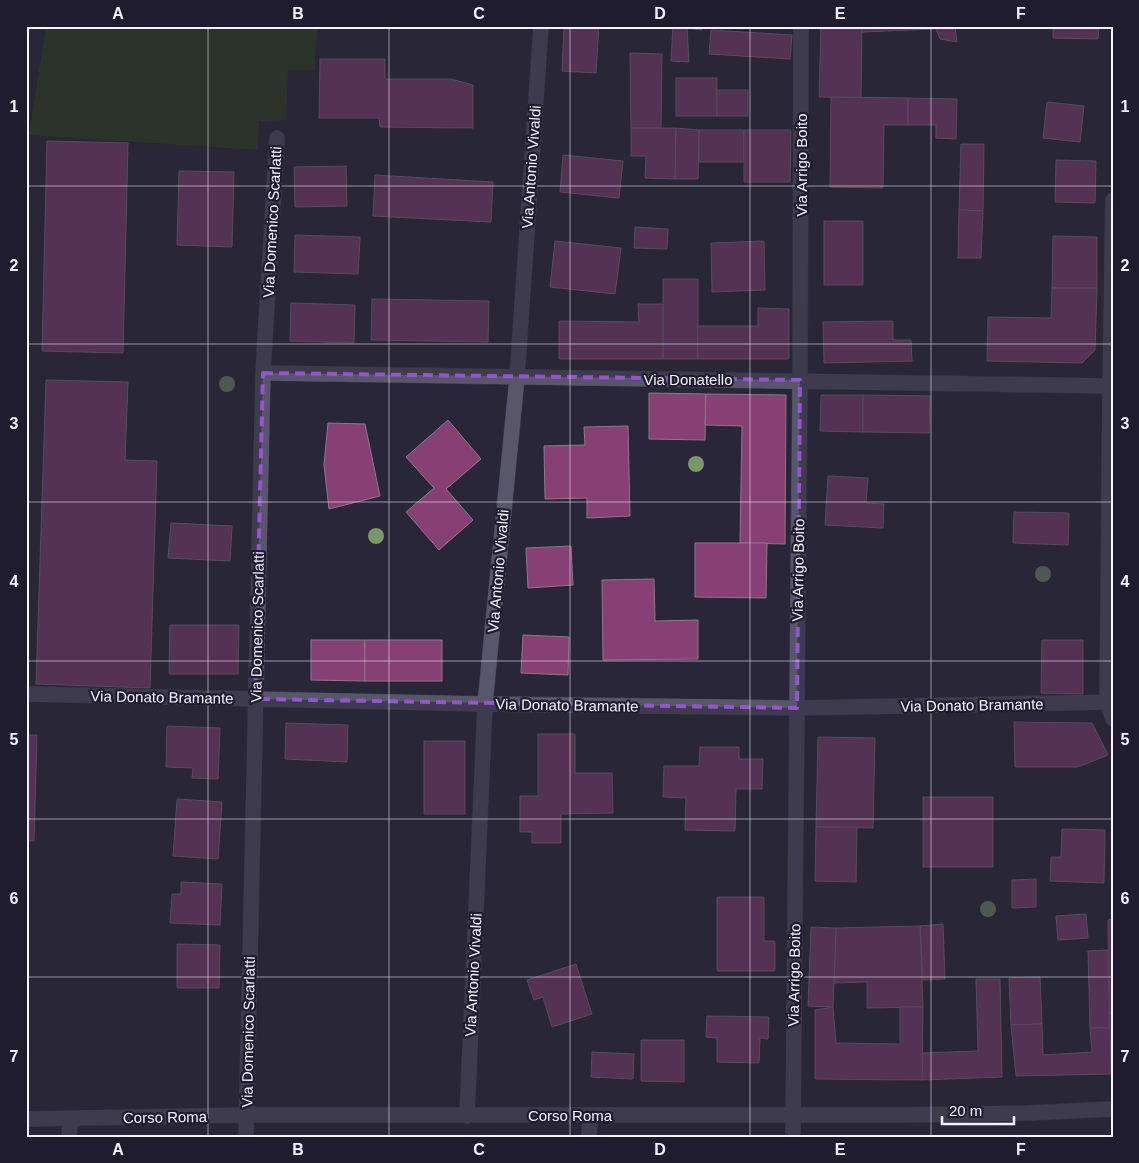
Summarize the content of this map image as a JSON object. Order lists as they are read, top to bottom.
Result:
{
  "streets": {
    "street": [
      "Via Arrigo Boito",
      "Via Antonio Vivaldi",
      "Via Domenico Scarlatti",
      "Via Donatello",
      "Via Donato Bramante",
      "Corso Roma"
    ]
  },
  "crossings": [
    ["Via Arrigo Boito", "Via Donatello"],
    ["Via Arrigo Boito", "Via Donato Bramante"],
    ["Via Arrigo Boito", "Corso Roma"],
    ["Via Antonio Vivaldi", "Via Donatello"],
    ["Via Antonio Vivaldi", "Via Donato Bramante"],
    ["Via Antonio Vivaldi", "Corso Roma"],
    ["Via Domenico Scarlatti", "Via Donatello"],
    ["Via Domenico Scarlatti", "Via Donato Bramante"],
    ["Via Domenico Scarlatti", "Corso Roma"]
  ],
  "scale_bar": "20 m",
  "grid": {
    "columns": [
      "A",
      "B",
      "C",
      "D",
      "E",
      "F"
    ],
    "rows": [
      "1",
      "2",
      "3",
      "4",
      "5",
      "6",
      "7"
    ]
  }
}
